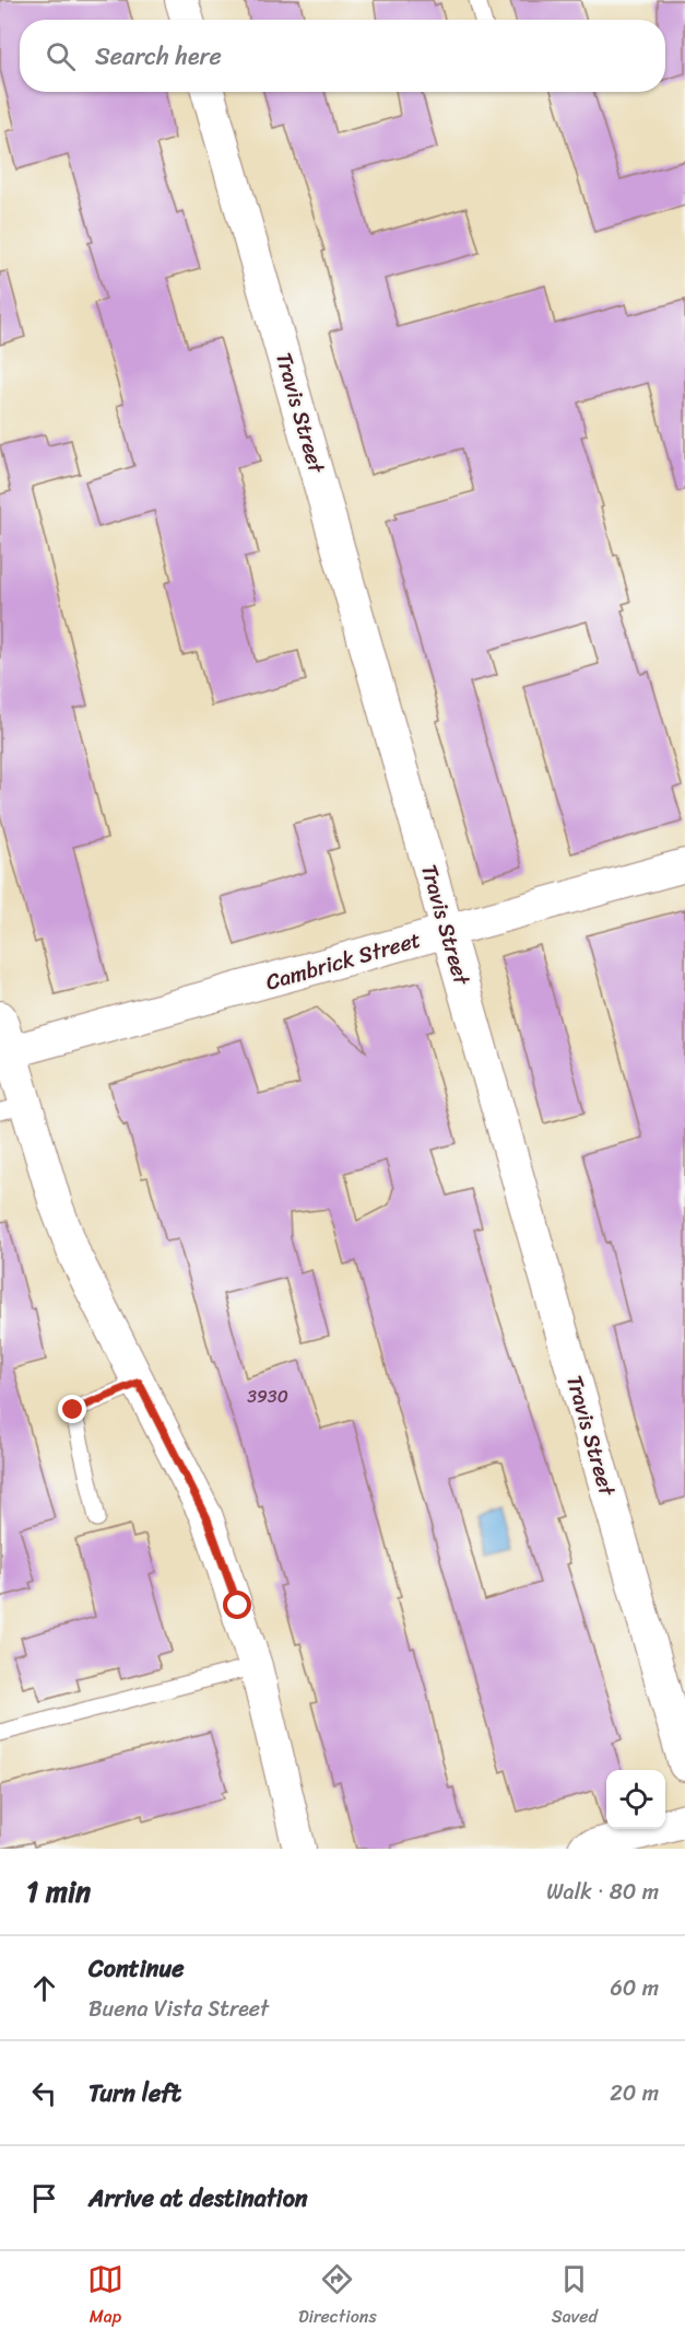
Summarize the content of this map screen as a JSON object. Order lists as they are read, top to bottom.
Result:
{
  "streets": {
    "street": ["Travis Street", "Cambrick Street"]
  },
  "crossings": [
    ["Travis Street", "Cambrick Street"]
  ],
  "house_numbers": ["3930"],
  "page": {
    "search": "Search here",
    "heading": ["1 min", "Walk · 80 m"],
    "list": [
      ["Continue", "Buena Vista Street", "60 m"],
      ["Turn left", "20 m"],
      "Arrive at destination"
    ],
    "nav": ["Map", "Directions", "Saved"]
  }
}
